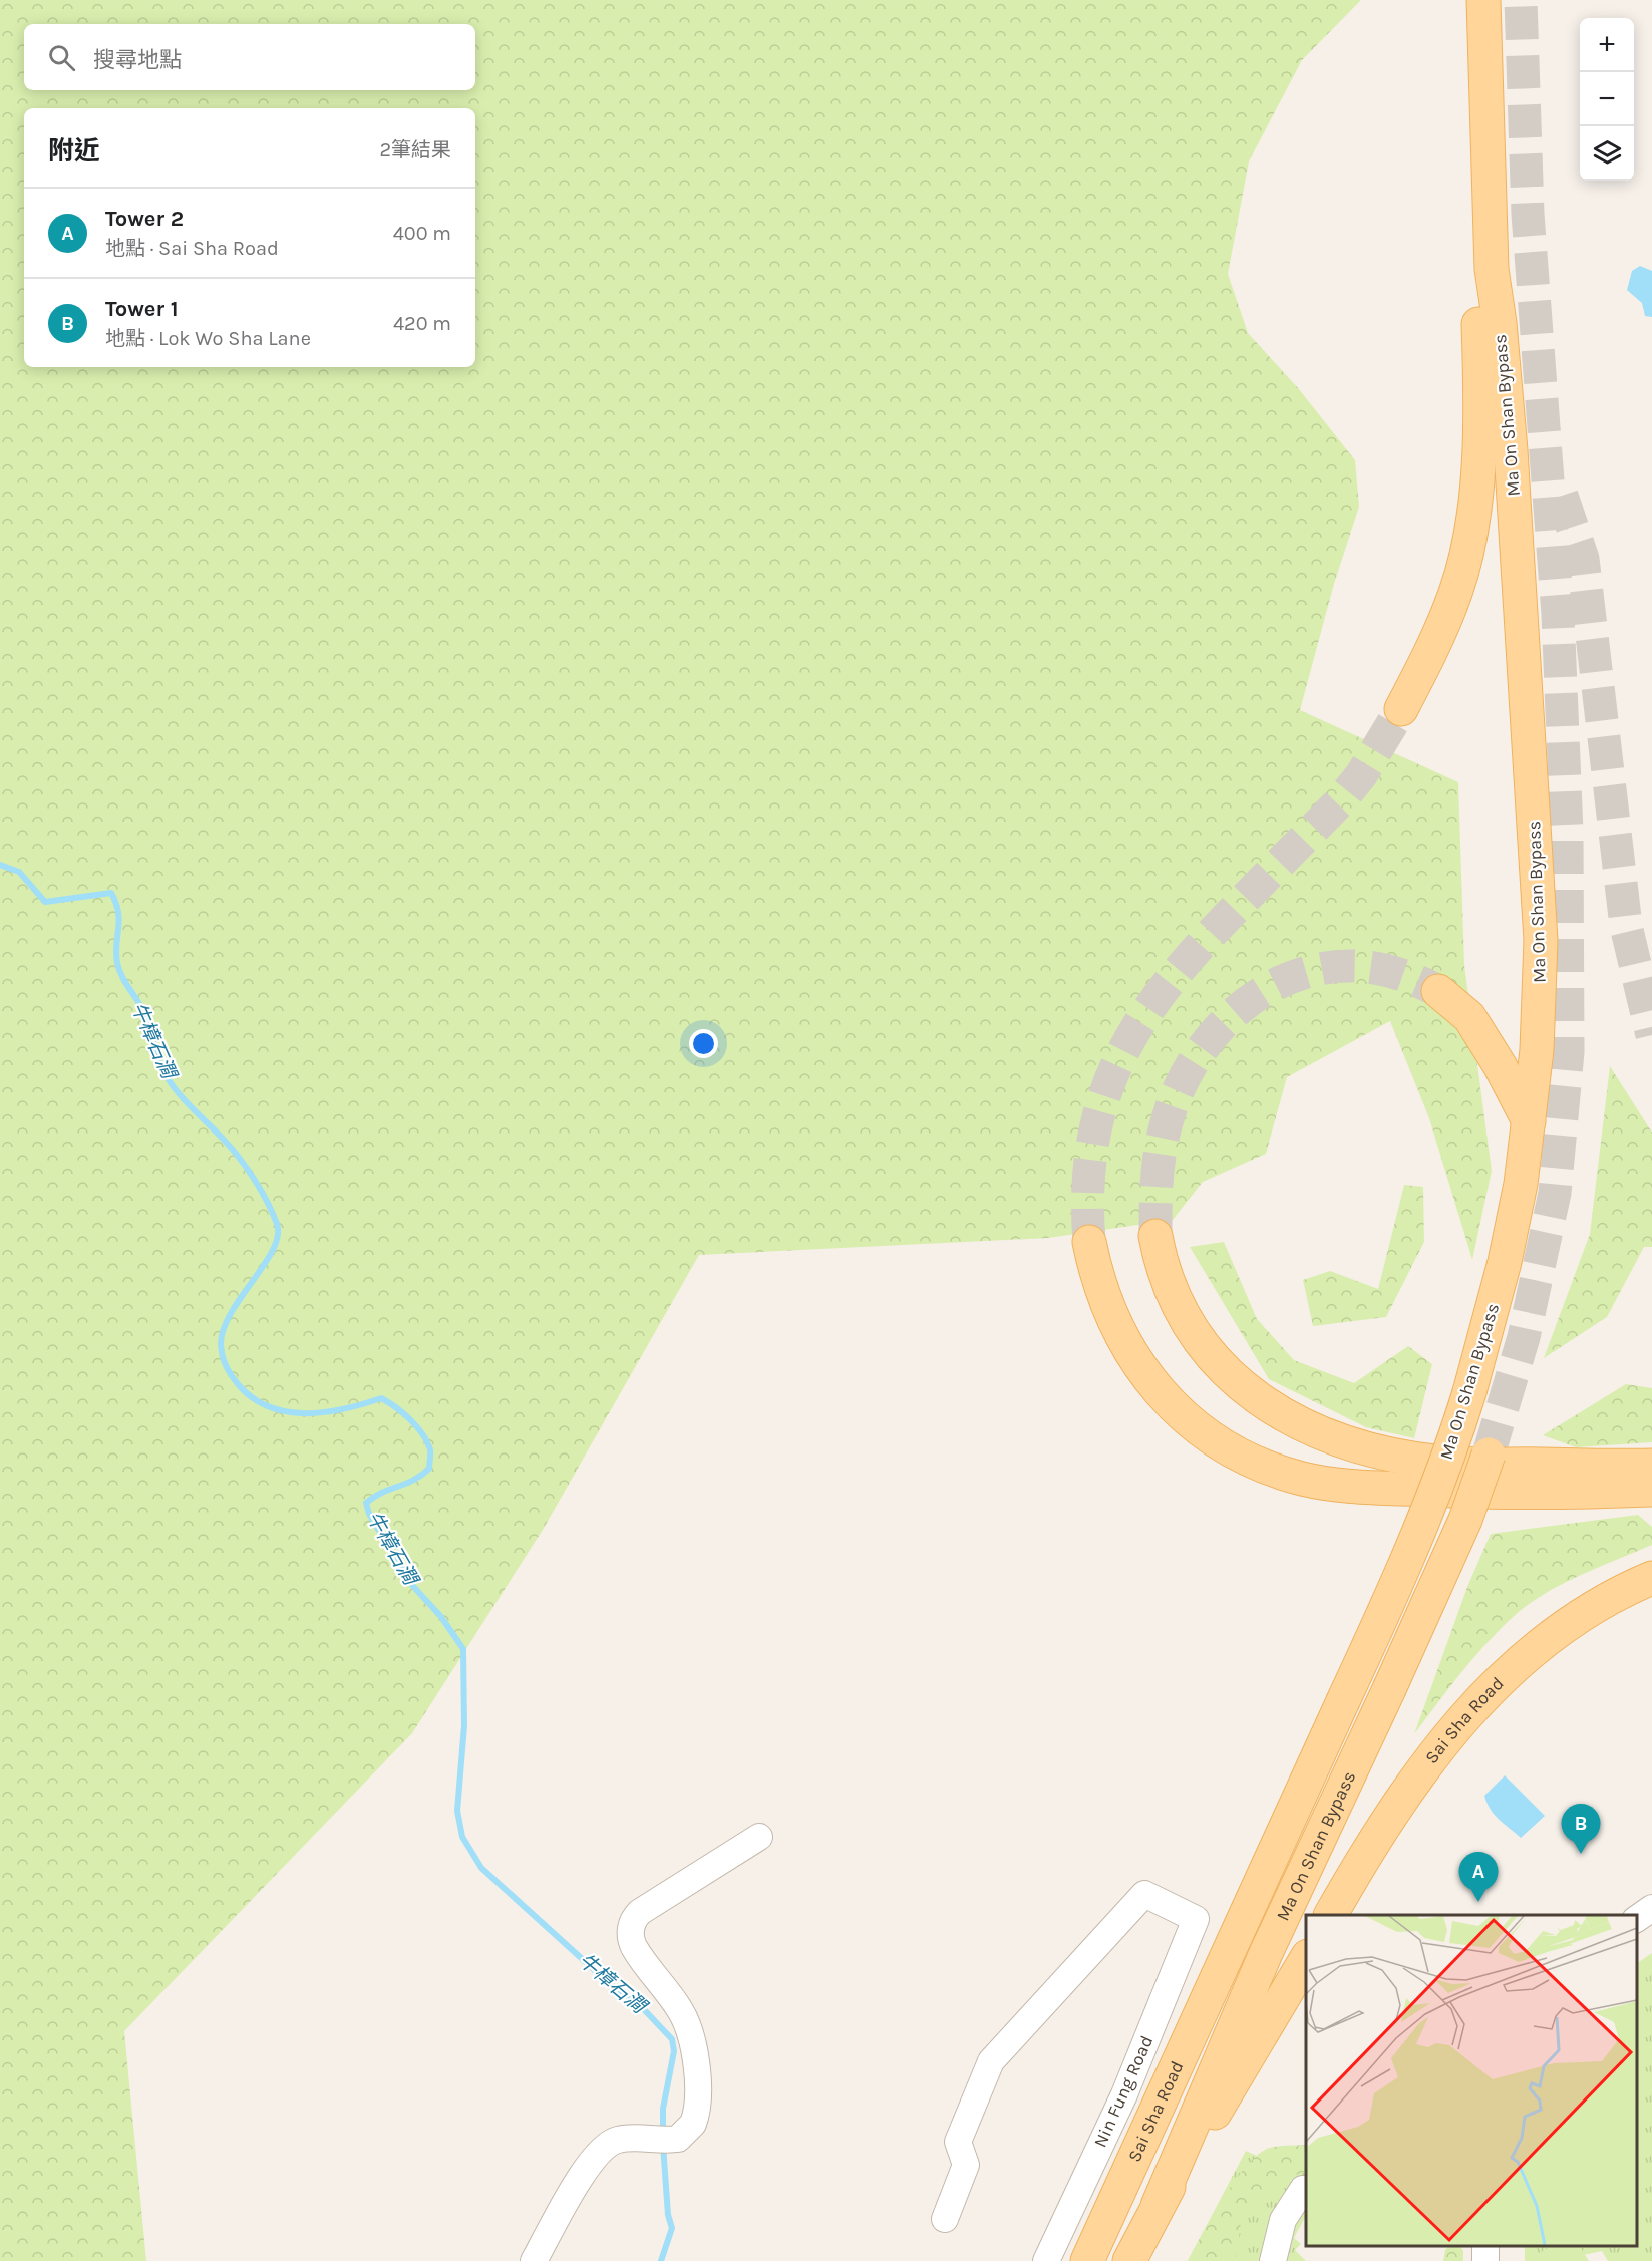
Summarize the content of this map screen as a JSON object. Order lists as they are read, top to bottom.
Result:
{
  "streets": {
    "main road": ["Ma On Shan Bypass", "Sai Sha Road"],
    "street": ["Nin Fung Road"]
  },
  "crossings": [
    ["Ma On Shan Bypass", "Sai Sha Road"]
  ],
  "water": ["牛樟石澗"],
  "page": {
    "map_buttons": ["+", "−"],
    "search": "搜尋地點",
    "heading": ["附近", "2筆結果"],
    "list": [
      {
        "mark": "A",
        "name": "Tower 2",
        "note": "地點 · Sai Sha Road",
        "value": "400 m"
      },
      {
        "mark": "B",
        "name": "Tower 1",
        "note": "地點 · Lok Wo Sha Lane",
        "value": "420 m"
      }
    ],
    "pins": ["B", "A"]
  }
}
